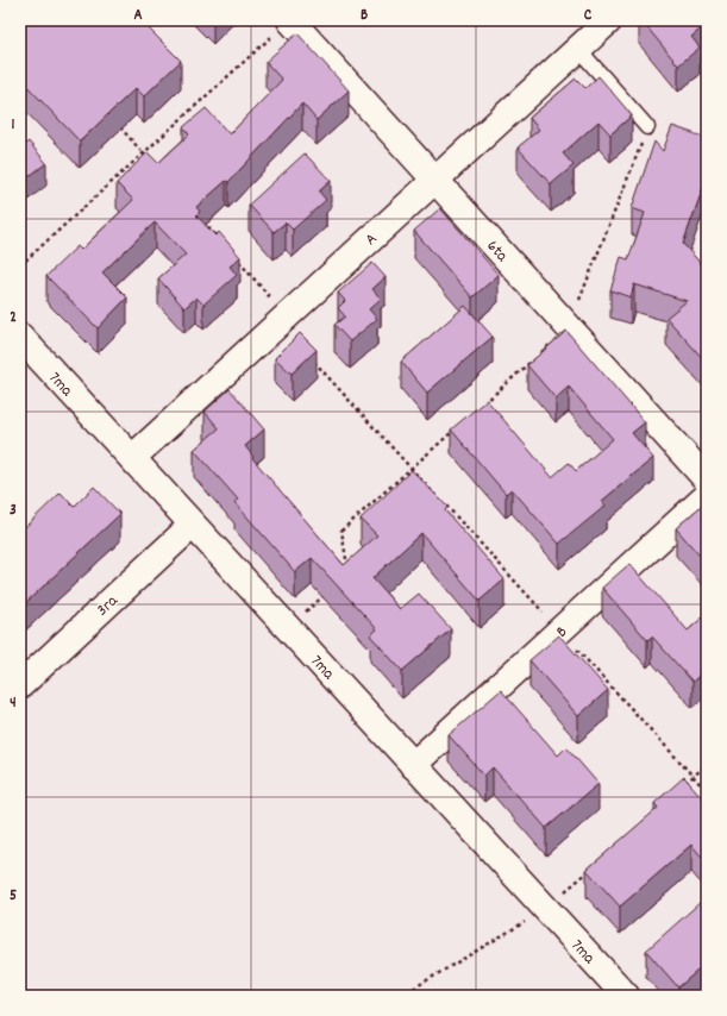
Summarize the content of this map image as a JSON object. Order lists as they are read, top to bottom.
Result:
{
  "streets": {
    "street": [
      "A",
      "6ta",
      "7ma",
      "3ra",
      "B"
    ]
  },
  "crossings": [
    ["A", "6ta"],
    ["A", "7ma"],
    ["7ma", "3ra"],
    ["7ma", "B"]
  ],
  "grid": {
    "columns": ["A", "B", "C"],
    "rows": [
      "1",
      "2",
      "3",
      "4",
      "5"
    ]
  }
}
